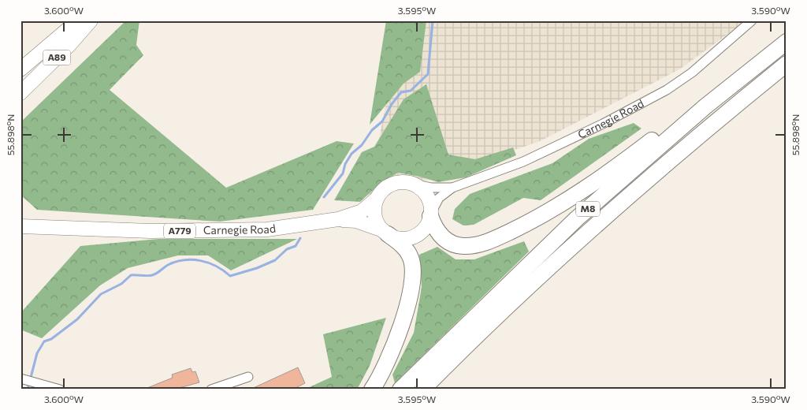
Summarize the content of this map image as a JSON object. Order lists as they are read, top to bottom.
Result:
{
  "streets": {
    "highway": ["M8"],
    "main road": ["A89", "Carnegie Road", "A779"]
  },
  "crossings": [
    ["Carnegie Road", "M8"],
    ["Carnegie Road", "A779"],
    ["M8", "A779"]
  ],
  "coordinates": [
    "3.600°W",
    "3.595°W",
    "3.590°W",
    "55.898°N"
  ]
}
